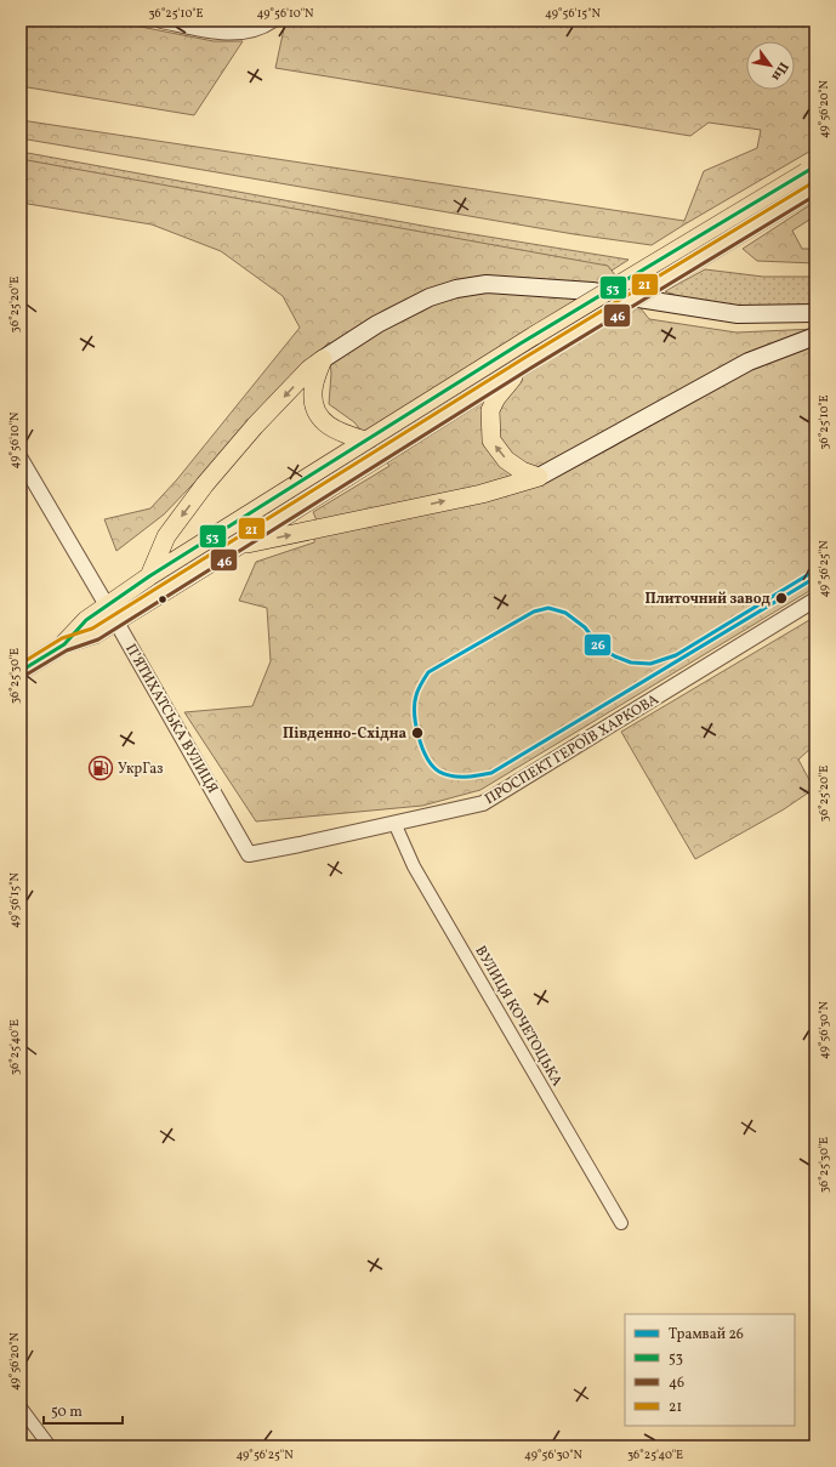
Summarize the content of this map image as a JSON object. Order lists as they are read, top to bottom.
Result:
{
  "streets": {
    "street": ["П’ЯТИХАТСЬКА ВУЛИЦЯ", "ПРОСПЕКТ ГЕРОЇВ ХАРКОВА", "ВУЛИЦЯ КОЧЕТОЦЬКА"]
  },
  "crossings": [
    ["П’ЯТИХАТСЬКА ВУЛИЦЯ", "ПРОСПЕКТ ГЕРОЇВ ХАРКОВА"],
    ["ПРОСПЕКТ ГЕРОЇВ ХАРКОВА", "ВУЛИЦЯ КОЧЕТОЦЬКА"]
  ],
  "places": {
    "other": ["Плиточний завод", "Південно-Східна"],
    "fuel station": ["УкрГаз"]
  },
  "lines": [
    "transit line 53",
    "transit line 21",
    "transit line 46",
    "tram line 26"
  ],
  "legend": [
    "Трамвай 26",
    "53",
    "46",
    "21"
  ],
  "scale_bar": "50 m",
  "north": "bottom right",
  "coordinates": [
    "36°25'10\"E",
    "49°56'10\"N",
    "49°56'15\"N",
    "49°56'20\"N",
    "36°25'20\"E",
    "49°56'25\"N",
    "36°25'30\"E",
    "49°56'30\"N",
    "36°25'40\"E"
  ]
}
